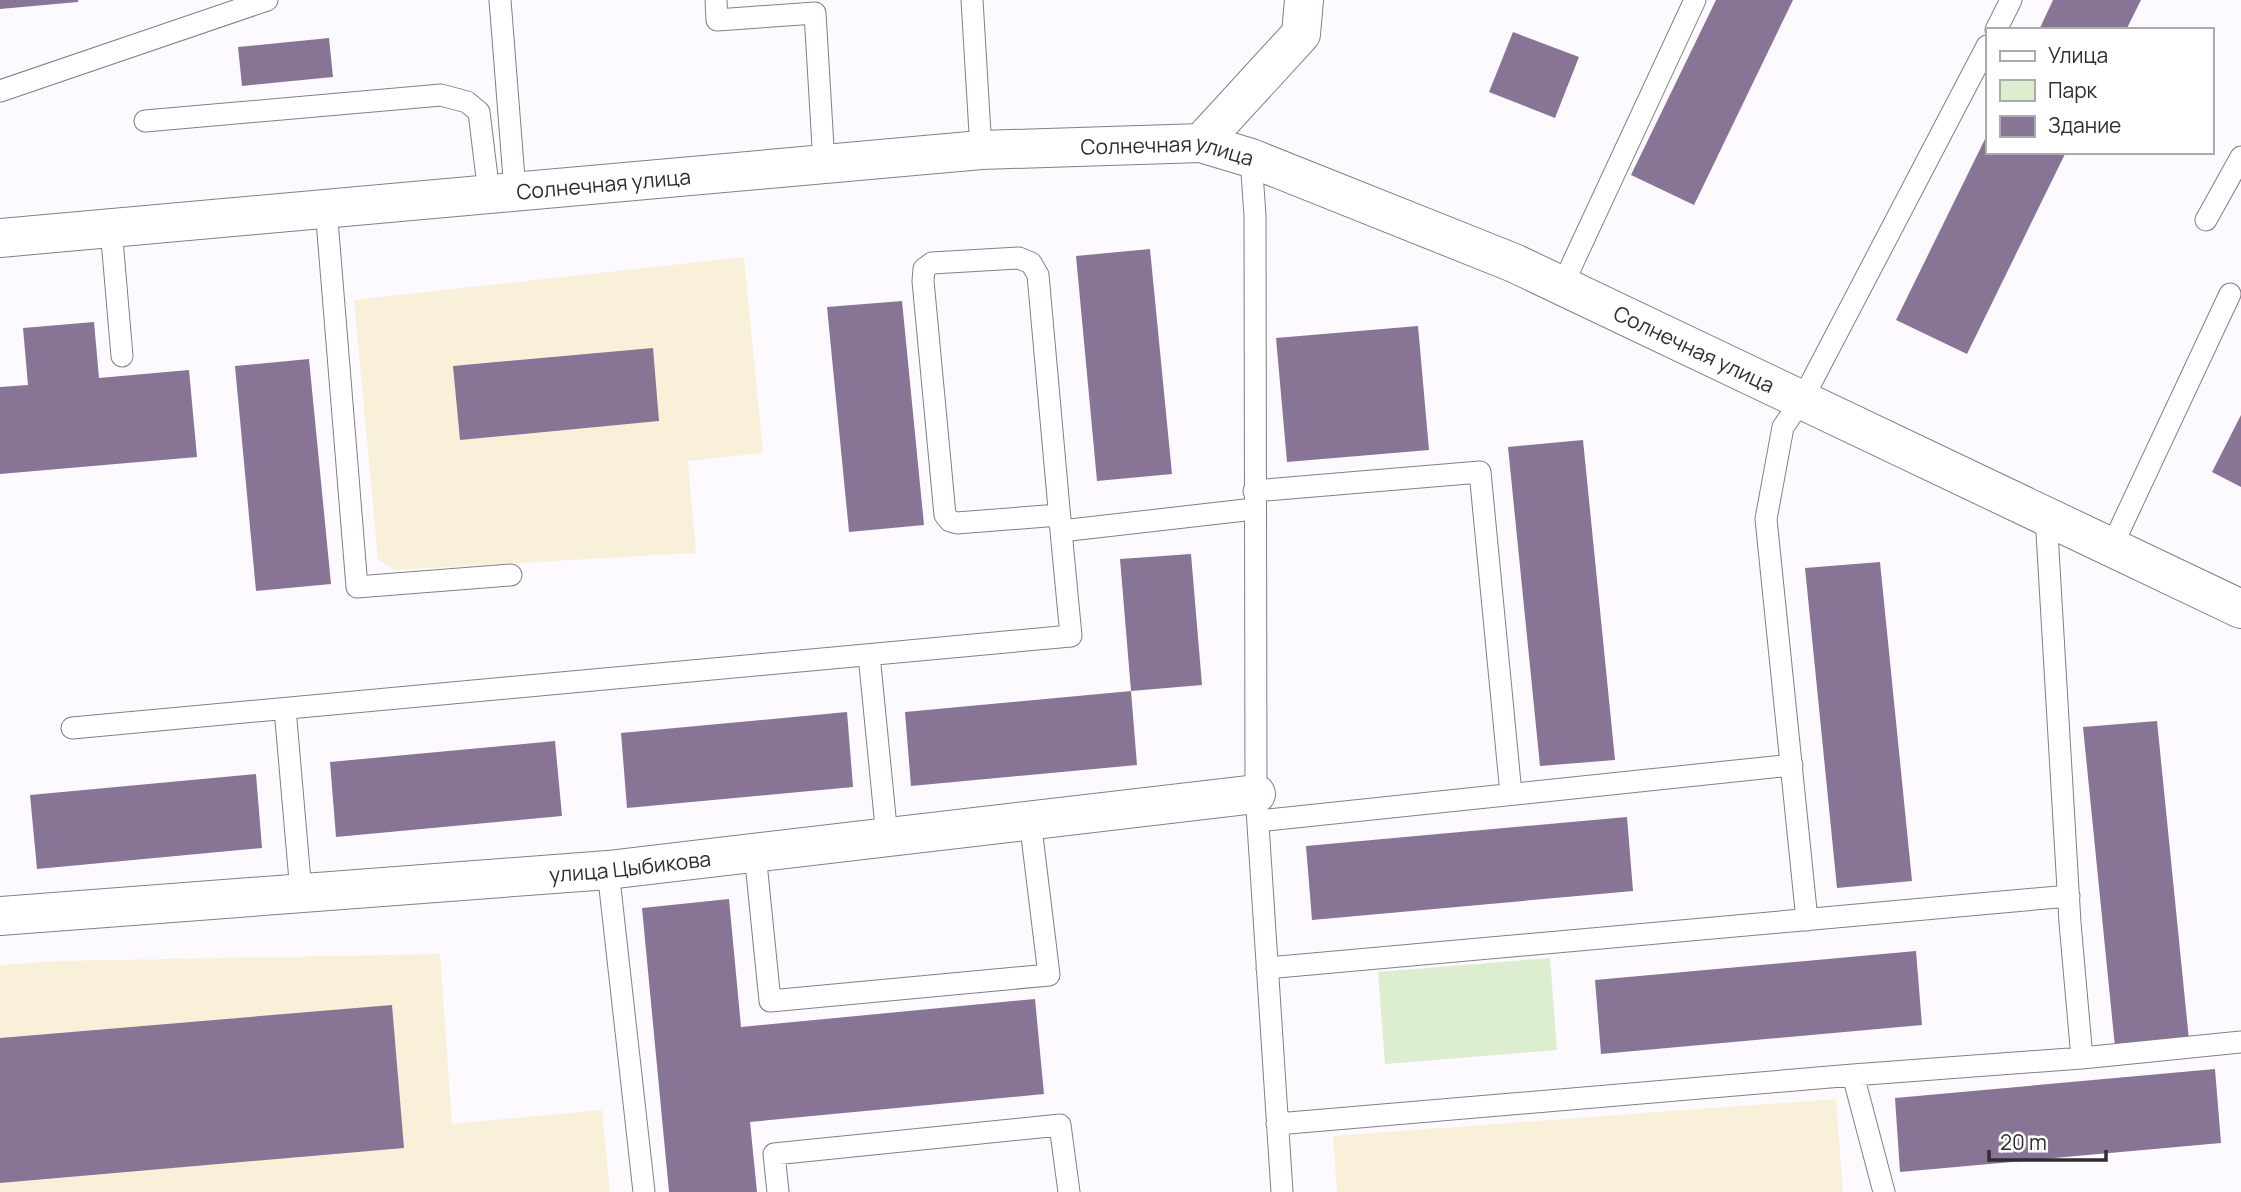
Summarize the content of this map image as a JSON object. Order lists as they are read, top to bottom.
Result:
{
  "streets": {
    "street": ["Солнечная улица", "улица Цыбикова"]
  },
  "legend": ["Улица", "Парк", "Здание"],
  "scale_bar": "20 m"
}
